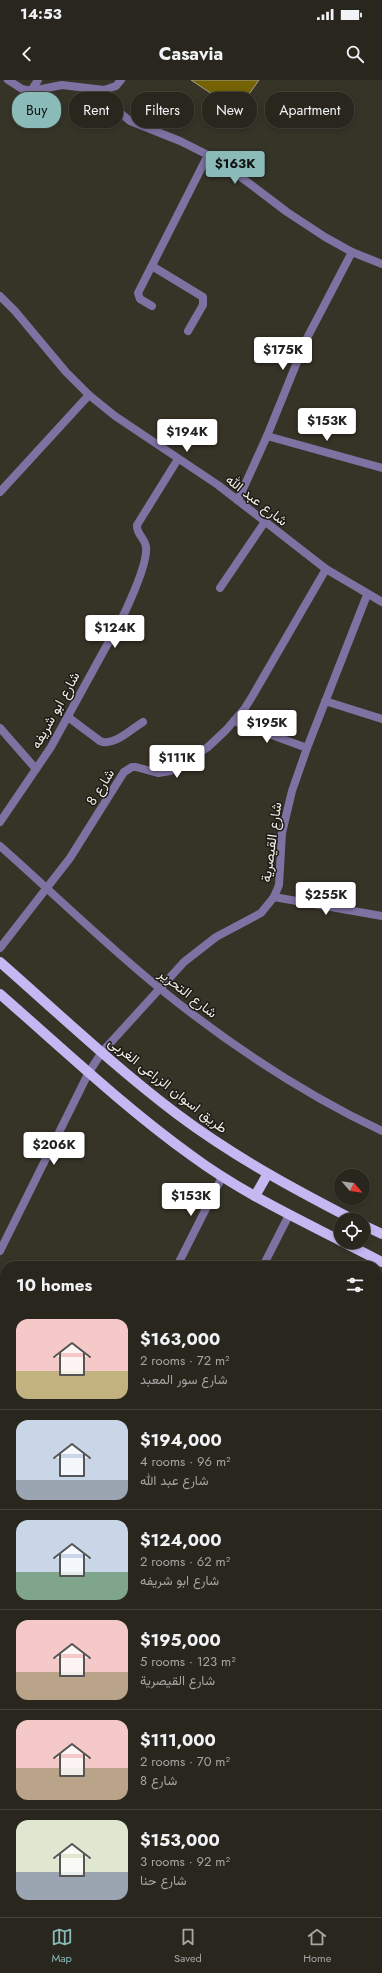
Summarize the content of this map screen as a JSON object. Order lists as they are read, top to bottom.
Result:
{
  "streets": {
    "main road": ["طريق اسوان الزراعى الغربى"],
    "street": [
      "شارع عبد الله",
      "شارع ابو شريفه",
      "شارع 8",
      "شارع القيصرية",
      "شارع التحرير"
    ]
  },
  "crossings": [
    ["شارع عبد الله", "شارع ابو شريفه"],
    ["شارع عبد الله", "شارع 8"],
    ["شارع عبد الله", "شارع القيصرية"],
    ["شارع 8", "شارع التحرير"],
    ["شارع القيصرية", "شارع التحرير"],
    ["شارع القيصرية", "طريق اسوان الزراعى الغربى"]
  ],
  "north": "bottom right",
  "page": {
    "status": "14:53",
    "header": "Casavia",
    "chip": [
      "Buy",
      "Rent",
      "Filters",
      "New",
      "Apartment"
    ],
    "price": [
      "$163K",
      "$175K",
      "$153K",
      "$194K",
      "$124K",
      "$195K",
      "$111K",
      "$255K",
      "$206K",
      "$153K"
    ],
    "heading": "10 homes",
    "list": [
      {
        "name": "$163,000",
        "note": "2 rooms · 72 m² · شارع سور المعبد"
      },
      {
        "name": "$194,000",
        "note": "4 rooms · 96 m² · شارع عبد الله"
      },
      {
        "name": "$124,000",
        "note": "2 rooms · 62 m² · شارع ابو شريفه"
      },
      {
        "name": "$195,000",
        "note": "5 rooms · 123 m² · شارع القيصرية"
      },
      {
        "name": "$111,000",
        "note": "2 rooms · 70 m² · شارع 8"
      },
      {
        "name": "$153,000",
        "note": "3 rooms · 92 m² · شارع حنا"
      }
    ],
    "tabs": ["Map", "Saved", "Home"]
  }
}
